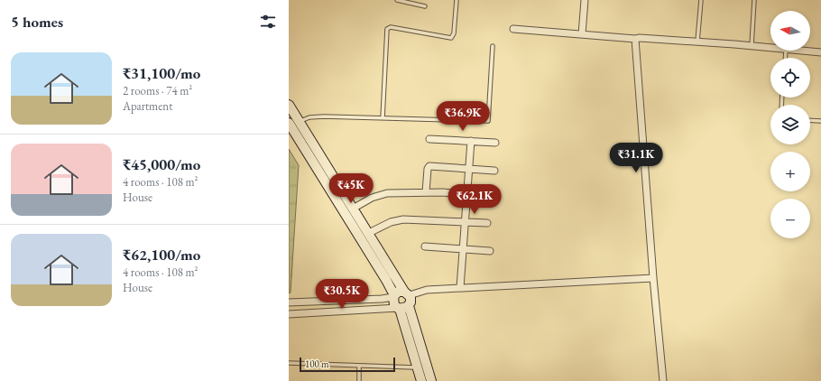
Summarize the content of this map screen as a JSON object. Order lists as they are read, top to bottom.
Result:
{
  "scale_bar": "100 m",
  "north": "left",
  "page": {
    "heading": "5 homes",
    "map_buttons": ["+", "−"],
    "list": [
      {
        "name": "₹31,100/mo",
        "note": "2 rooms · 74 m² · Apartment"
      },
      {
        "name": "₹45,000/mo",
        "note": "4 rooms · 108 m² · House"
      },
      {
        "name": "₹62,100/mo",
        "note": "4 rooms · 108 m² · House"
      }
    ],
    "price": [
      "₹36.9K",
      "₹31.1K",
      "₹45K",
      "₹62.1K",
      "₹30.5K"
    ],
    "scale": "100 m"
  }
}
